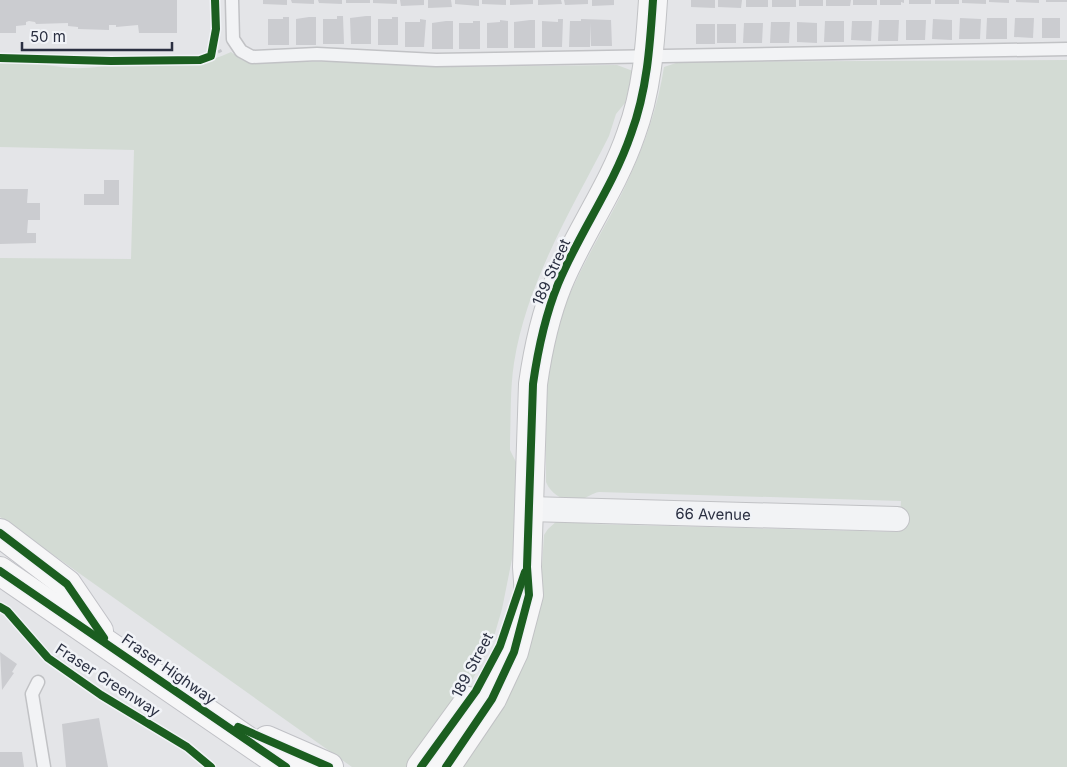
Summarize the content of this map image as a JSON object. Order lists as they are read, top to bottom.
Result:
{
  "streets": {
    "street": ["189 Street", "66 Avenue", "Fraser Highway"],
    "cycle path": ["Fraser Greenway"]
  },
  "crossings": [
    ["189 Street", "66 Avenue"]
  ],
  "scale_bar": "50 m"
}
